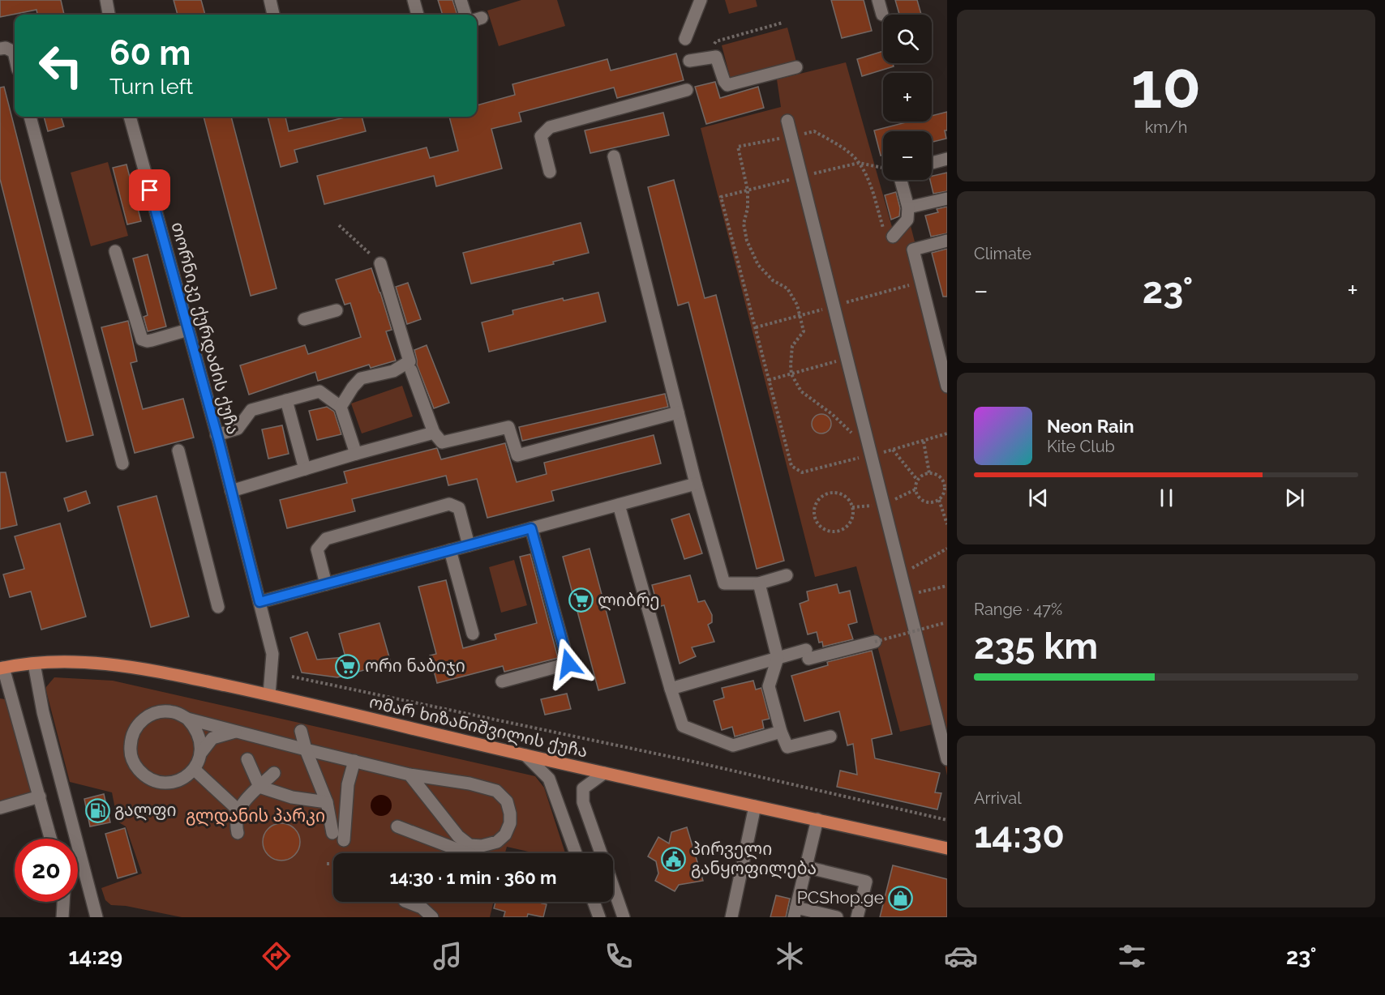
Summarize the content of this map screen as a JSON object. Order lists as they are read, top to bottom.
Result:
{
  "streets": {
    "main road": ["ომარ ხიზანიშვილის ქუჩა"],
    "street": ["თორნიკე ქურდაძის ქუჩა"]
  },
  "crossings": [
    ["თორნიკე ქურდაძის ქუჩა", "ომარ ხიზანიშვილის ქუჩა"]
  ],
  "parks": ["გლდანის პარკი"],
  "places": {
    "supermarket": ["ლიბრე", "ორი ნაბიჯი"],
    "fuel station": ["გალფი"],
    "public building": ["პირველი განყოფილება"],
    "shop": ["PCShop.ge"]
  },
  "page": {
    "tile": [
      ["10", "km/h"],
      "Climate",
      ["Range · 47%", "235 km"],
      ["Arrival", "14:30"]
    ],
    "map_buttons": ["+", "−"],
    "turn": ["60 m", "Turn left"],
    "heat": ["−", "23°", "+"],
    "song": ["Neon Rain", "Kite Club"],
    "limit": "20",
    "trip": "14:30 · 1 min · 360 m",
    "tabs": ["14:29", "23°"]
  }
}
